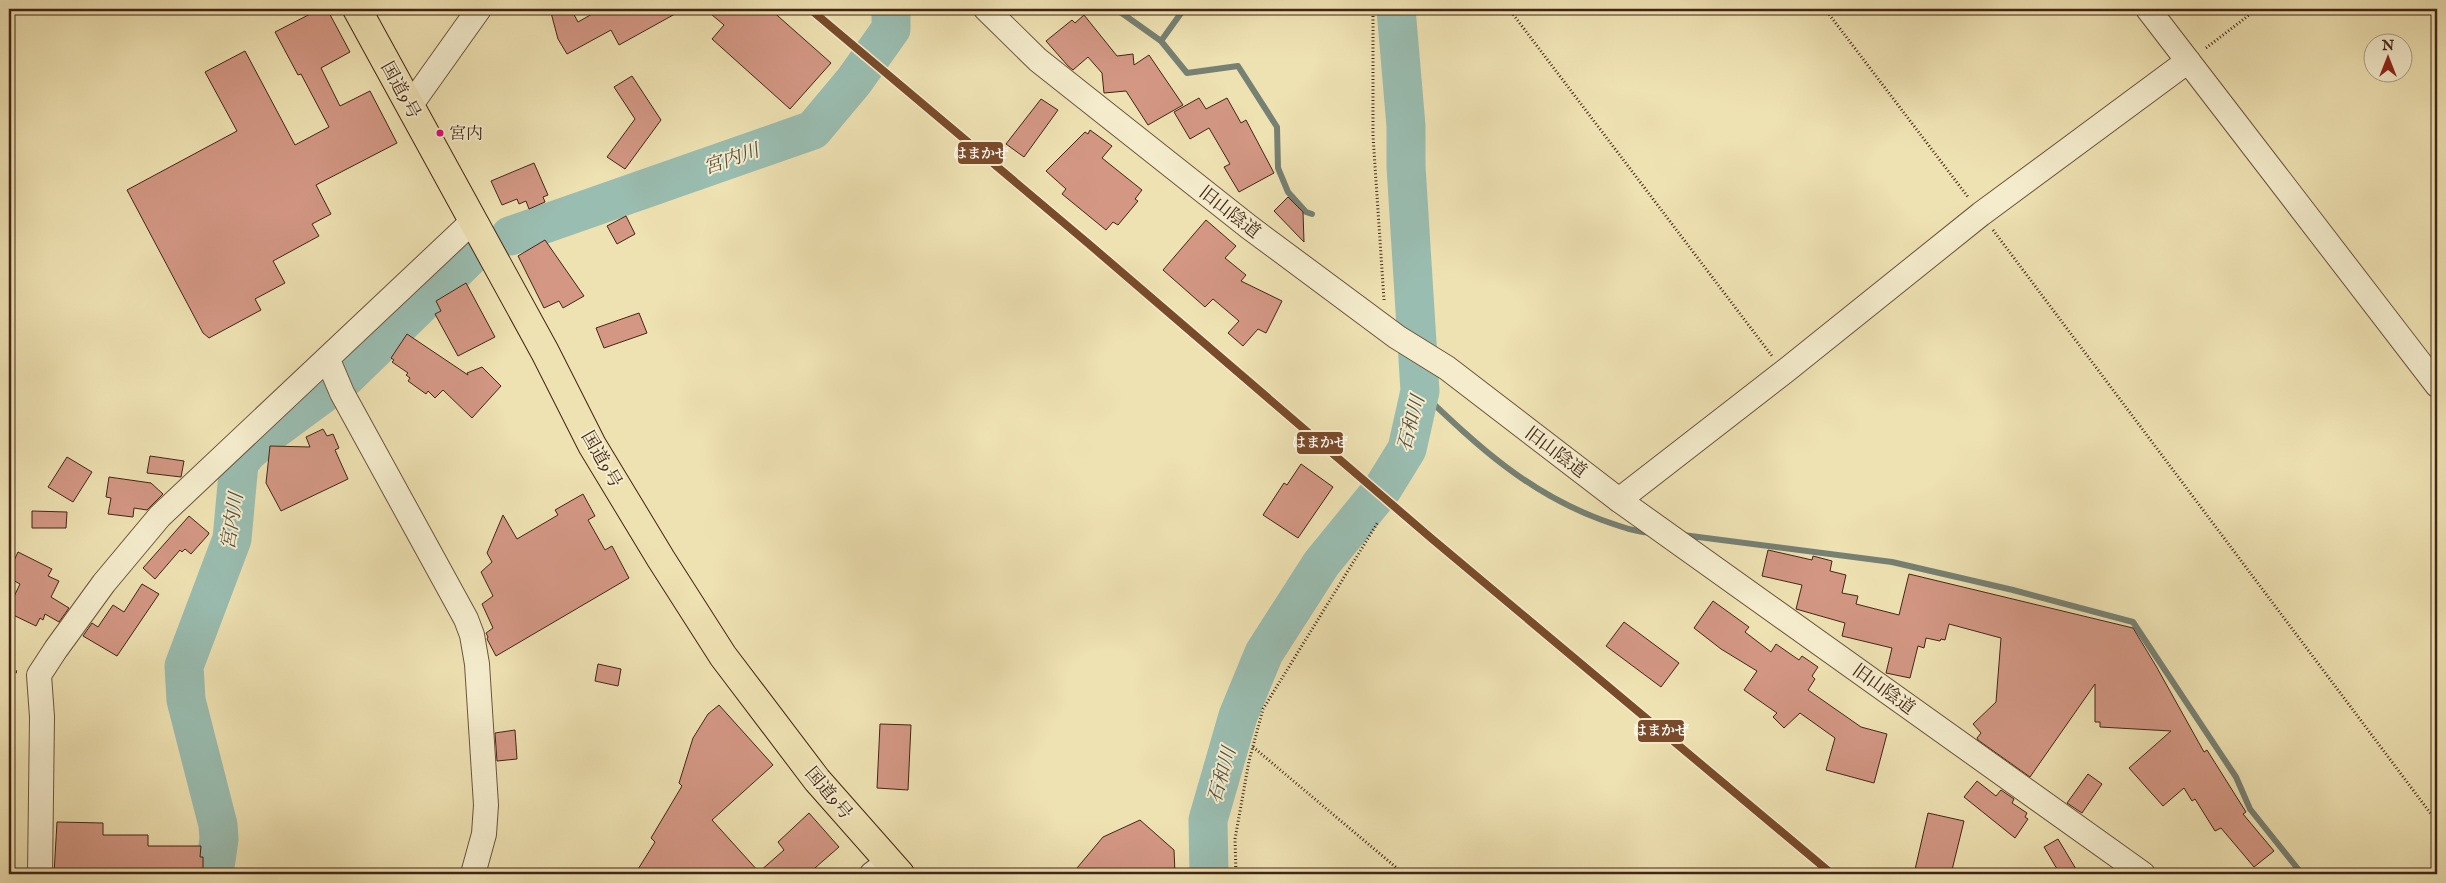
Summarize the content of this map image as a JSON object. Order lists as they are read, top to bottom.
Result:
{
  "streets": {
    "highway": ["国道9号"],
    "street": ["旧山陰道"]
  },
  "water": ["宮内川", "石和川"],
  "places": ["宮内"],
  "lines": ["transit line はまかぜ"],
  "north": "top"
}
